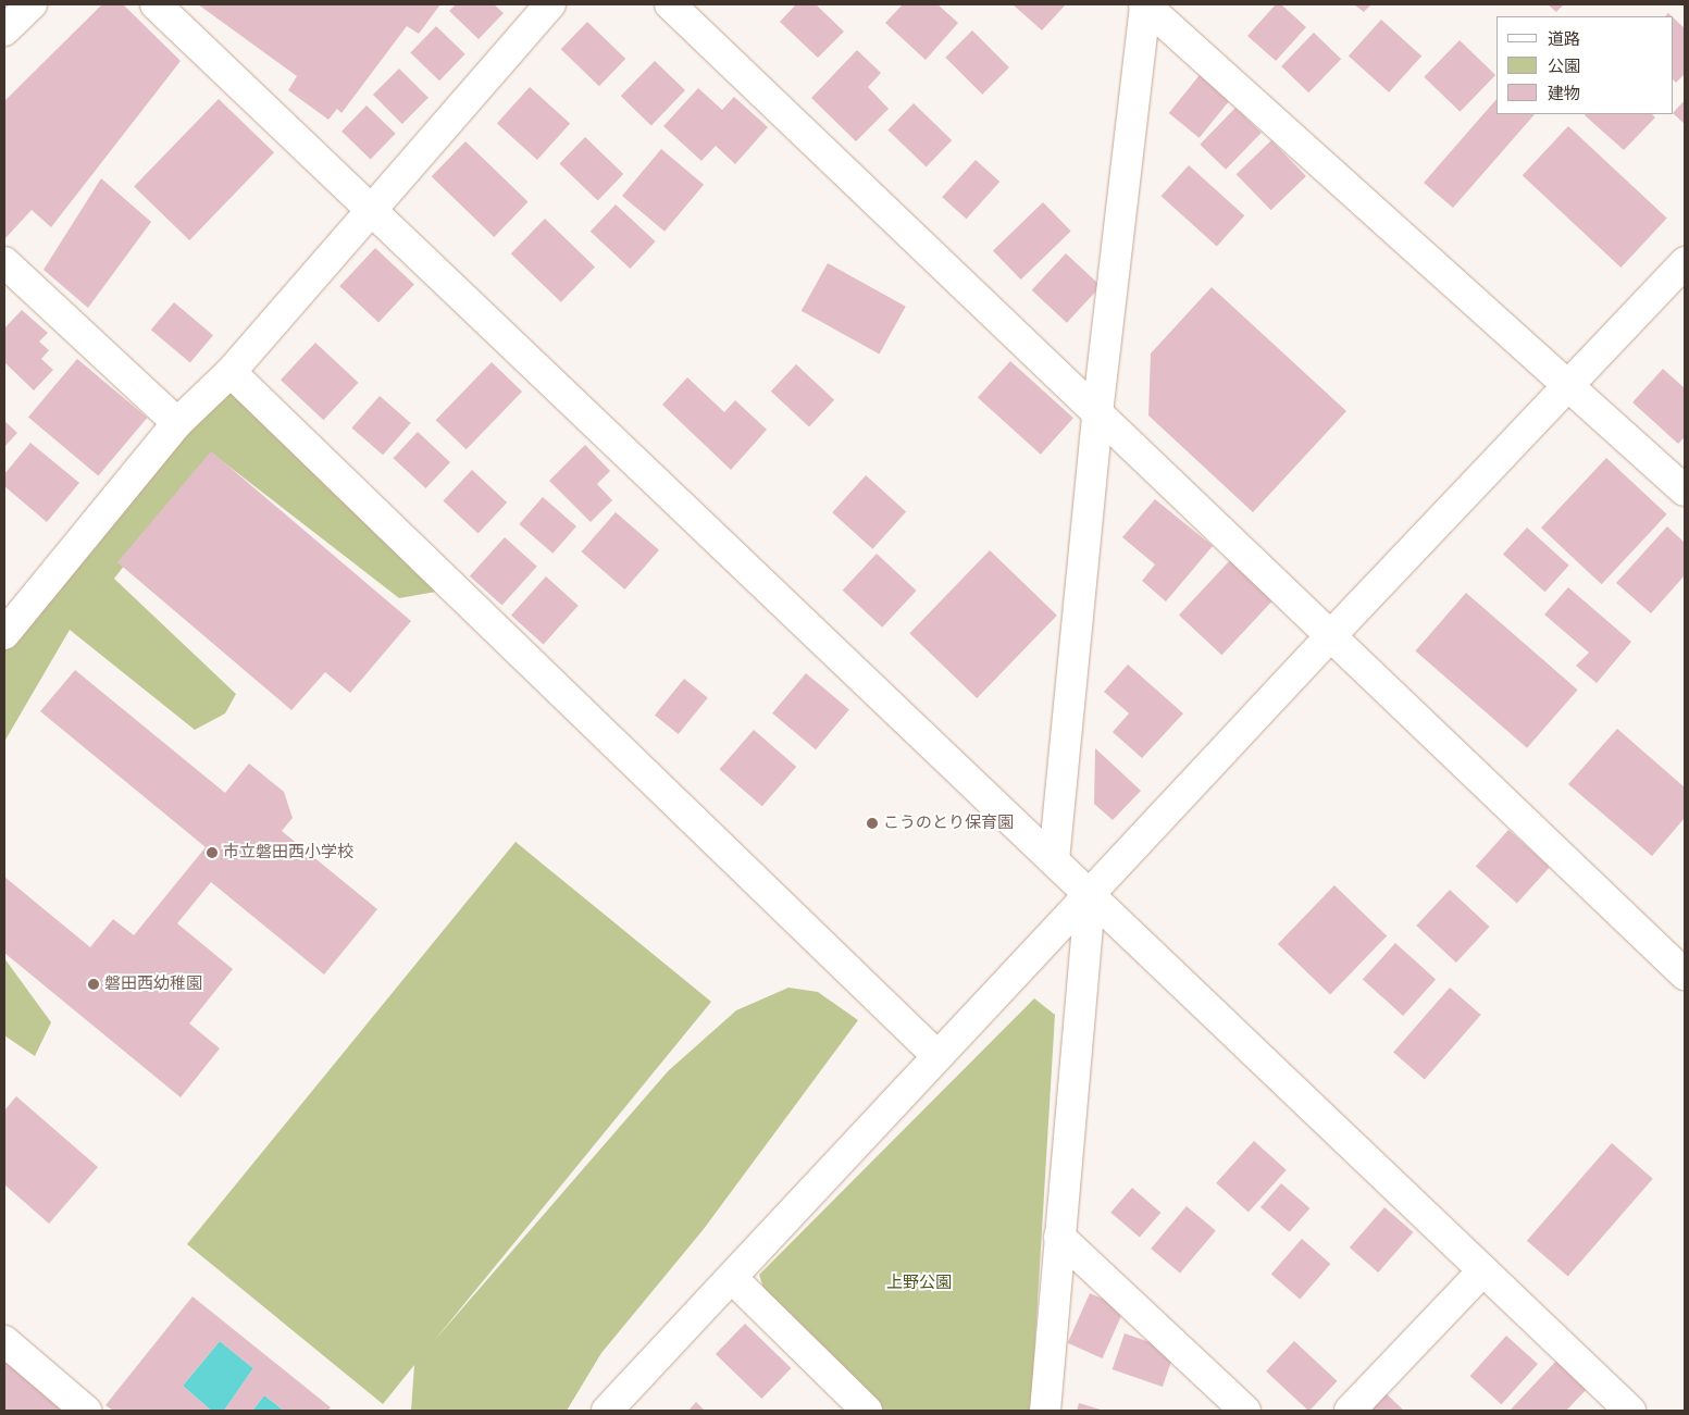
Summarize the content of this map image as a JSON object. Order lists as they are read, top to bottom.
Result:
{
  "parks": ["上野公園"],
  "places": ["こうのとり保育園", "市立磐田西小学校", "磐田西幼稚園"],
  "legend": ["道路", "公園", "建物"]
}
